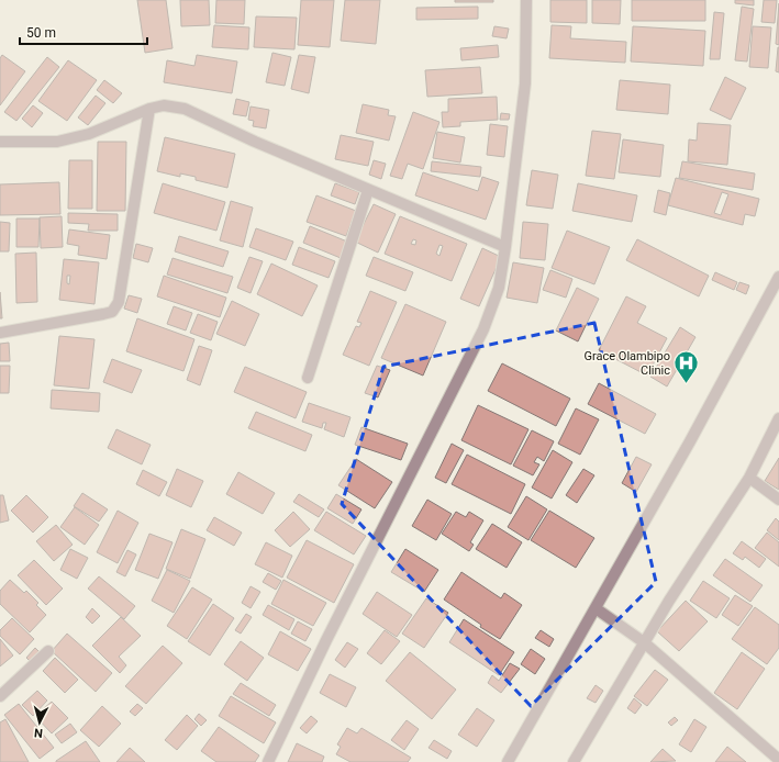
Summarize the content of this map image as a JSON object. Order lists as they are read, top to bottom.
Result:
{
  "places": {
    "hospital": ["Grace Olambipo Clinic"]
  },
  "scale_bar": "50 m",
  "north": "bottom"
}
